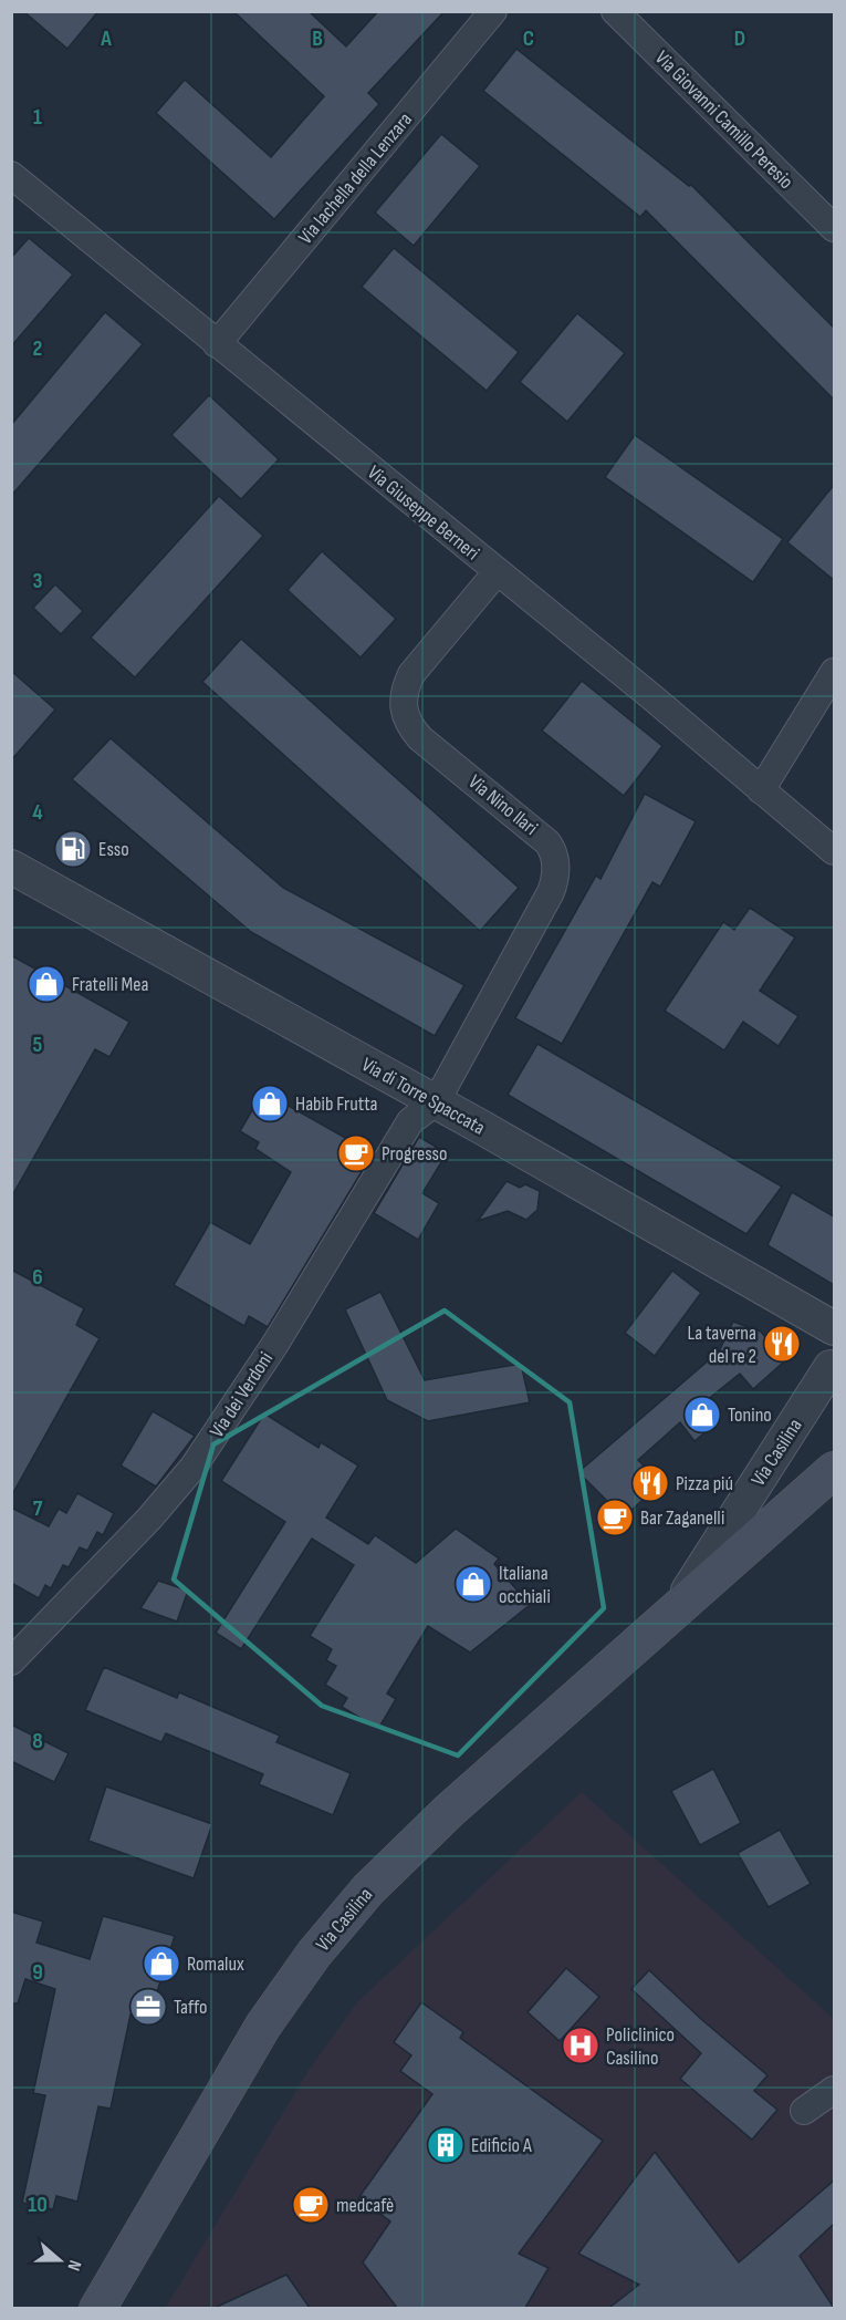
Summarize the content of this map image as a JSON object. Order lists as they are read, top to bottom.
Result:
{
  "streets": {
    "main road": ["Via Casilina"],
    "street": [
      "Via Giovanni Camillo Peresio",
      "Via Iachella della Lenzara",
      "Via Giuseppe Berneri",
      "Via Nino Ilari",
      "Via di Torre Spaccata",
      "Via dei Verdoni"
    ]
  },
  "crossings": [
    ["Via Iachella della Lenzara", "Via Giuseppe Berneri"],
    ["Via Giuseppe Berneri", "Via Nino Ilari"],
    ["Via Nino Ilari", "Via di Torre Spaccata"],
    ["Via Nino Ilari", "Via dei Verdoni"],
    ["Via di Torre Spaccata", "Via dei Verdoni"]
  ],
  "places": {
    "fuel station": ["Esso"],
    "shop": [
      "Fratelli Mea",
      "Habib Frutta",
      "Tonino",
      "Italiana occhiali",
      "Romalux"
    ],
    "cafe": ["Progresso", "Bar Zaganelli", "medcafè"],
    "restaurant": ["La taverna del re 2", "Pizza piú"],
    "office": ["Taffo"],
    "hospital": ["Policlinico Casilino"],
    "building": ["Edificio A"]
  },
  "north": "right",
  "grid": {
    "columns": [
      "A",
      "B",
      "C",
      "D"
    ],
    "rows": [
      "1",
      "2",
      "3",
      "4",
      "5",
      "6",
      "7",
      "8",
      "9",
      "10"
    ]
  }
}
